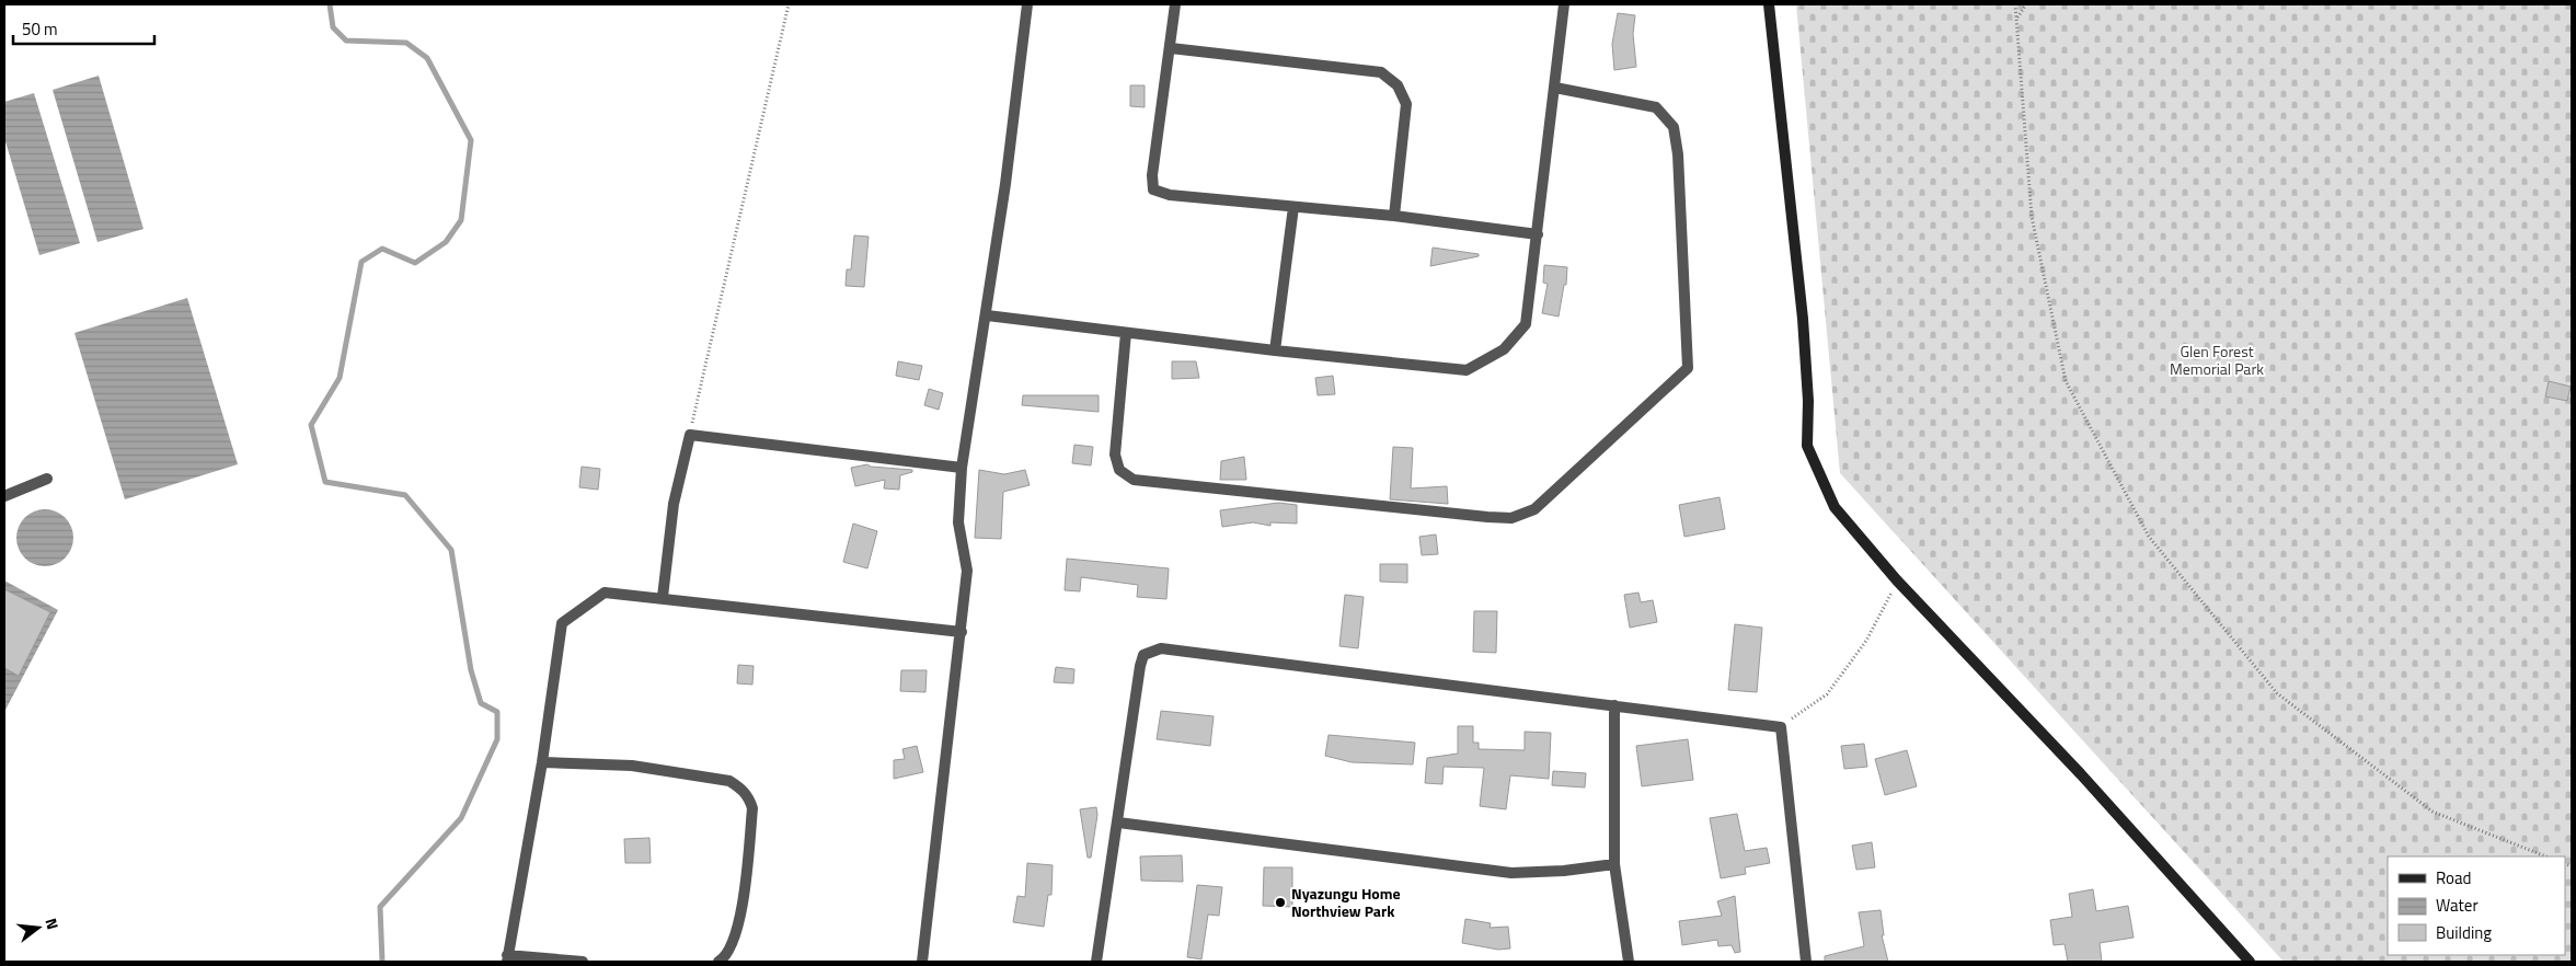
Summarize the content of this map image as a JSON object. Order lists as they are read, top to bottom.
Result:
{
  "parks": ["Glen Forest Memorial Park"],
  "places": ["Nyazungu Home Northview Park"],
  "legend": ["Road", "Water", "Building"],
  "scale_bar": "50 m",
  "north": "right"
}
